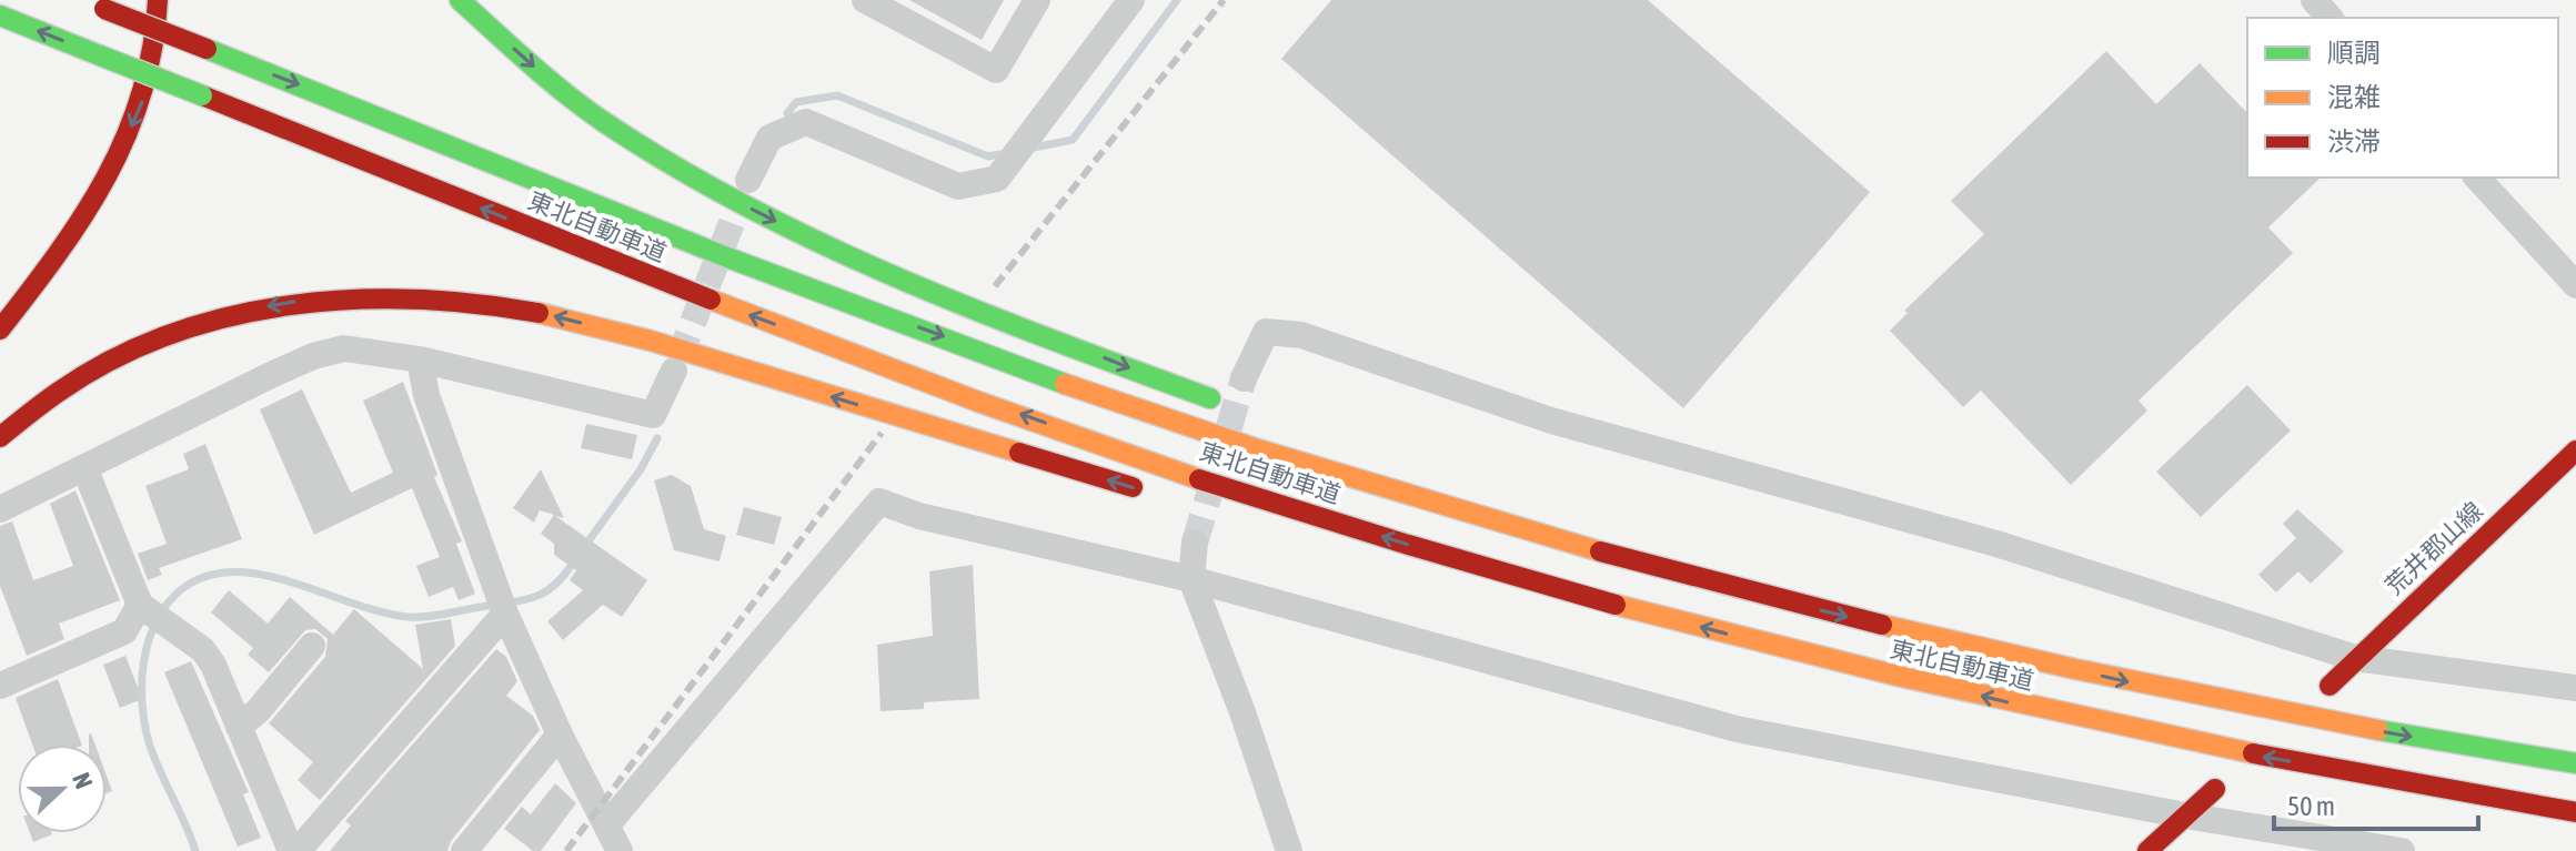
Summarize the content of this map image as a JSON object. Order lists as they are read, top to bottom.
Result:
{
  "streets": {
    "main road": ["東北自動車道", "荒井郡山線"]
  },
  "legend": ["順調", "混雑", "渋滞"],
  "scale_bar": "50 m",
  "north": "right"
}
